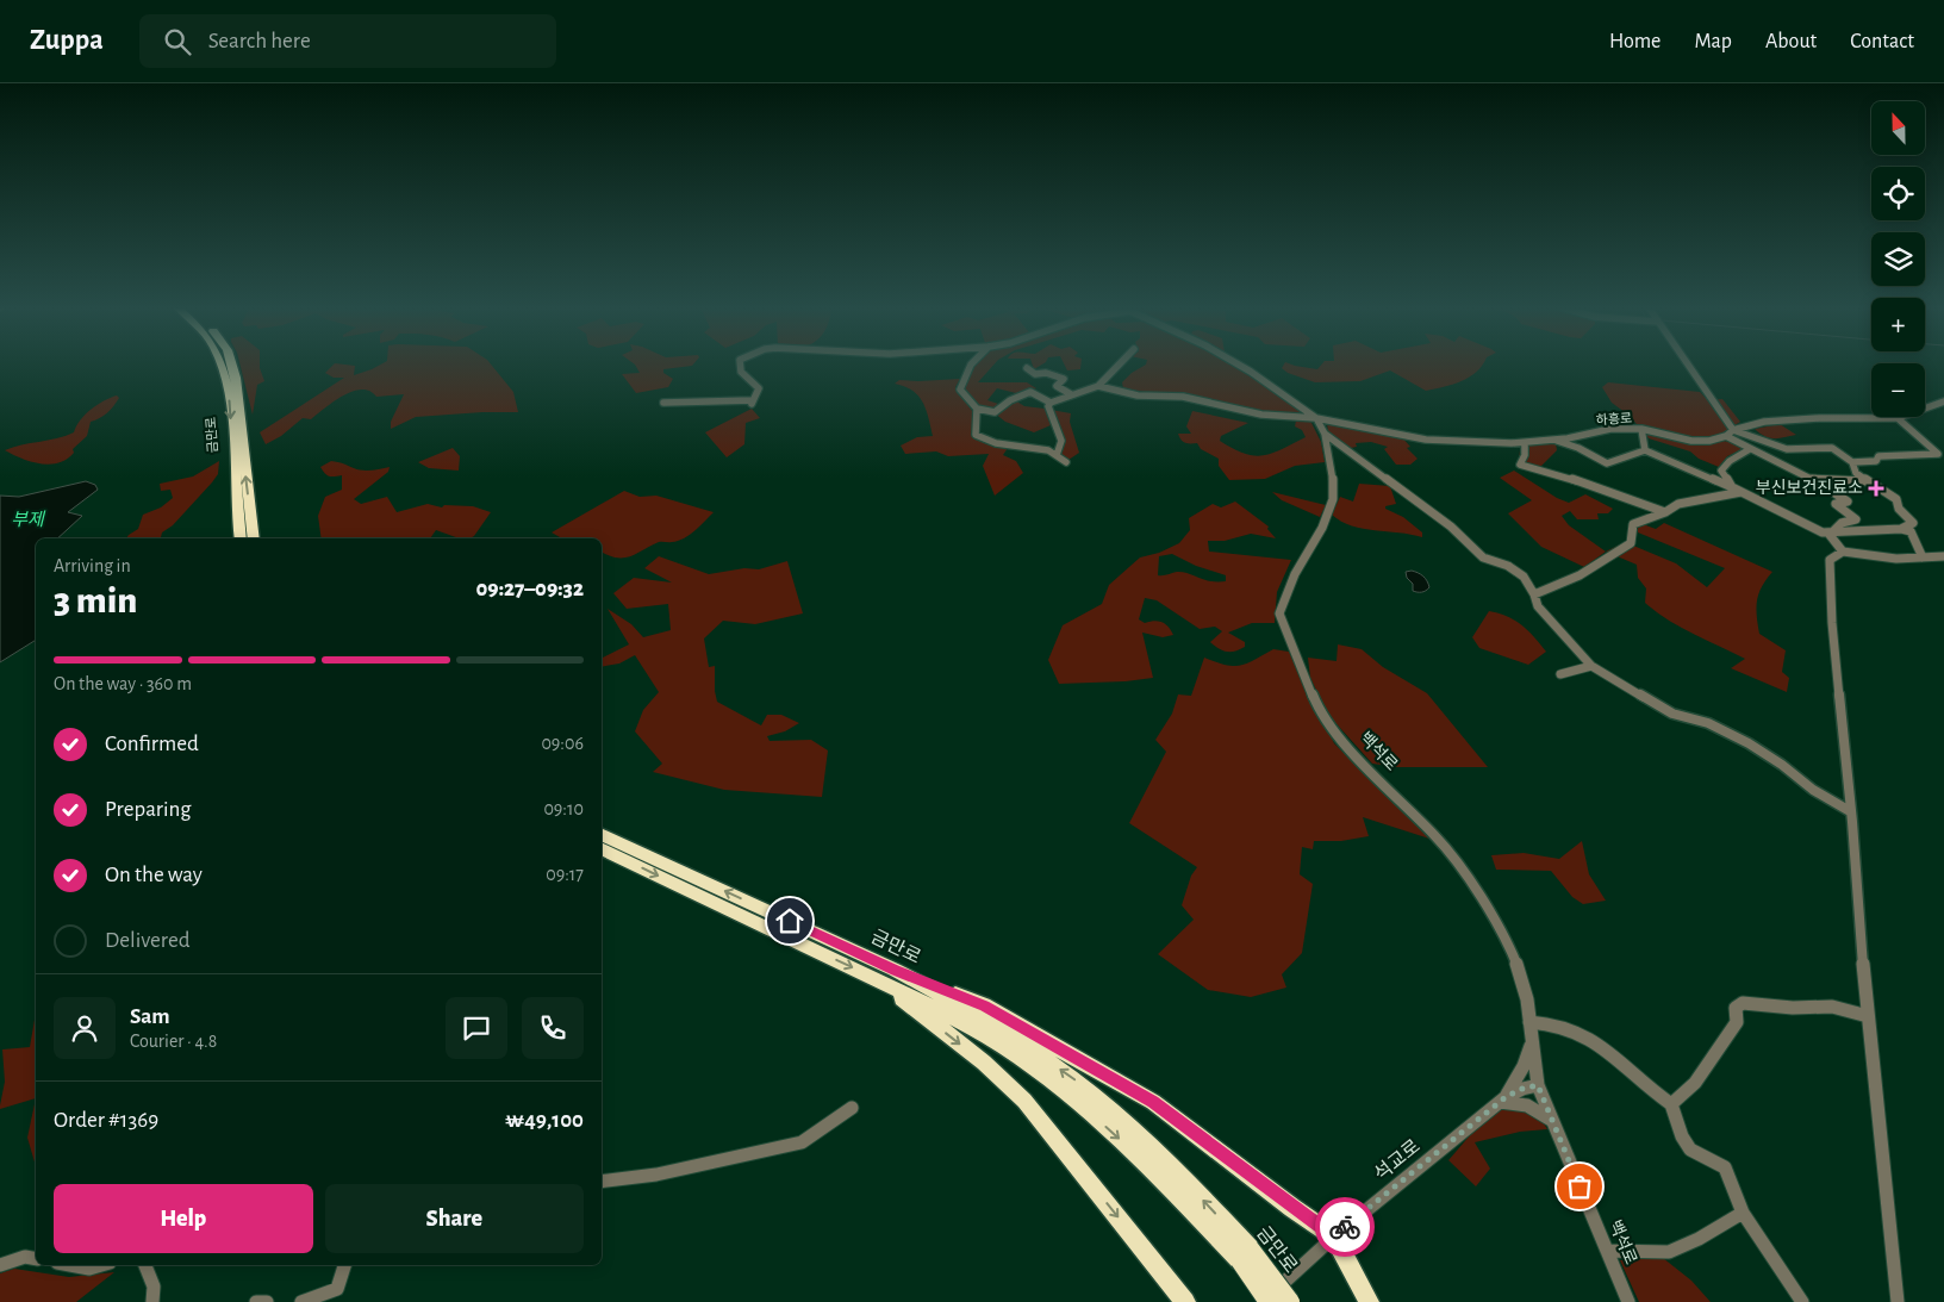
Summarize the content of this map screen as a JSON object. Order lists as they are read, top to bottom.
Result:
{
  "streets": {
    "highway": ["금만로"],
    "street": ["하흥로", "백석로", "석교로"]
  },
  "crossings": [
    ["하흥로", "백석로"],
    ["백석로", "석교로"]
  ],
  "water": ["부제"],
  "places": {
    "health": ["부신보건진료소"]
  },
  "north": "top",
  "page": {
    "header": "Zuppa",
    "search": "Search here",
    "nav": [
      "Home",
      "Map",
      "About",
      "Contact"
    ],
    "map_buttons": ["+", "−"],
    "heading": ["3 min", "Arriving in", "09:27–09:32"],
    "panel": [
      "Sam",
      "Courier · 4.8",
      "Order #1369",
      "₩49,100"
    ],
    "bar": "On the way · 360 m",
    "list": [
      ["Confirmed", "09:06"],
      ["Preparing", "09:10"],
      ["On the way", "09:17"],
      "Delivered"
    ],
    "buttons": ["Help", "Share"]
  }
}
